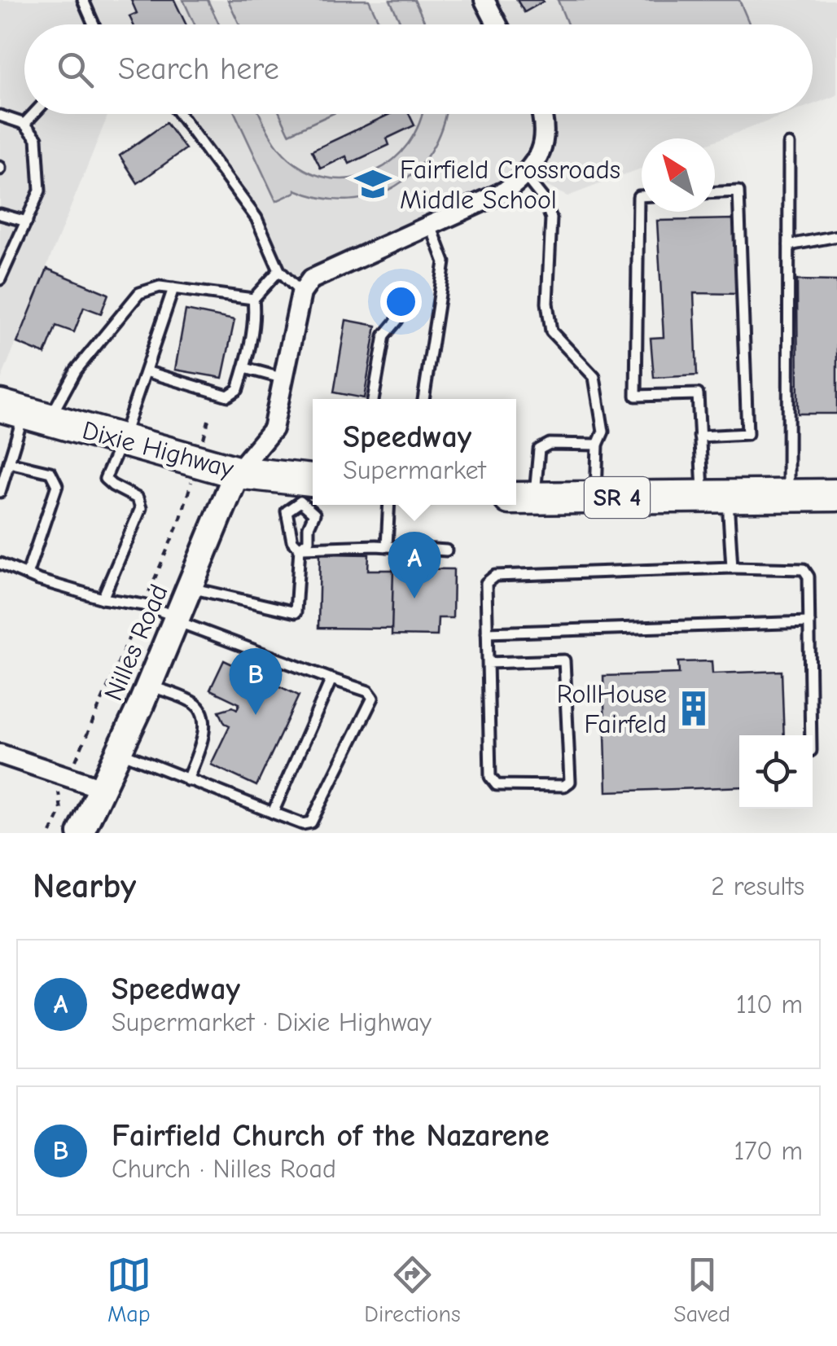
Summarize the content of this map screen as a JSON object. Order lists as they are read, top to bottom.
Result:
{
  "streets": {
    "main road": ["Dixie Highway", "SR 4"],
    "street": ["Nilles Road"]
  },
  "crossings": [
    ["Dixie Highway", "Nilles Road"]
  ],
  "places": {
    "school or university": ["Fairfield Crossroads Middle School"],
    "building": ["RollHouse Fairfeld"]
  },
  "north": "top left",
  "page": {
    "search": "Search here",
    "popup": ["Speedway", "Supermarket"],
    "pins": ["A", "B"],
    "heading": ["Nearby", "2 results"],
    "list": [
      {
        "mark": "A",
        "name": "Speedway",
        "note": "Supermarket · Dixie Highway",
        "value": "110 m"
      },
      {
        "mark": "B",
        "name": "Fairfield Church of the Nazarene",
        "note": "Church · Nilles Road",
        "value": "170 m"
      }
    ],
    "nav": ["Map", "Directions", "Saved"]
  }
}
